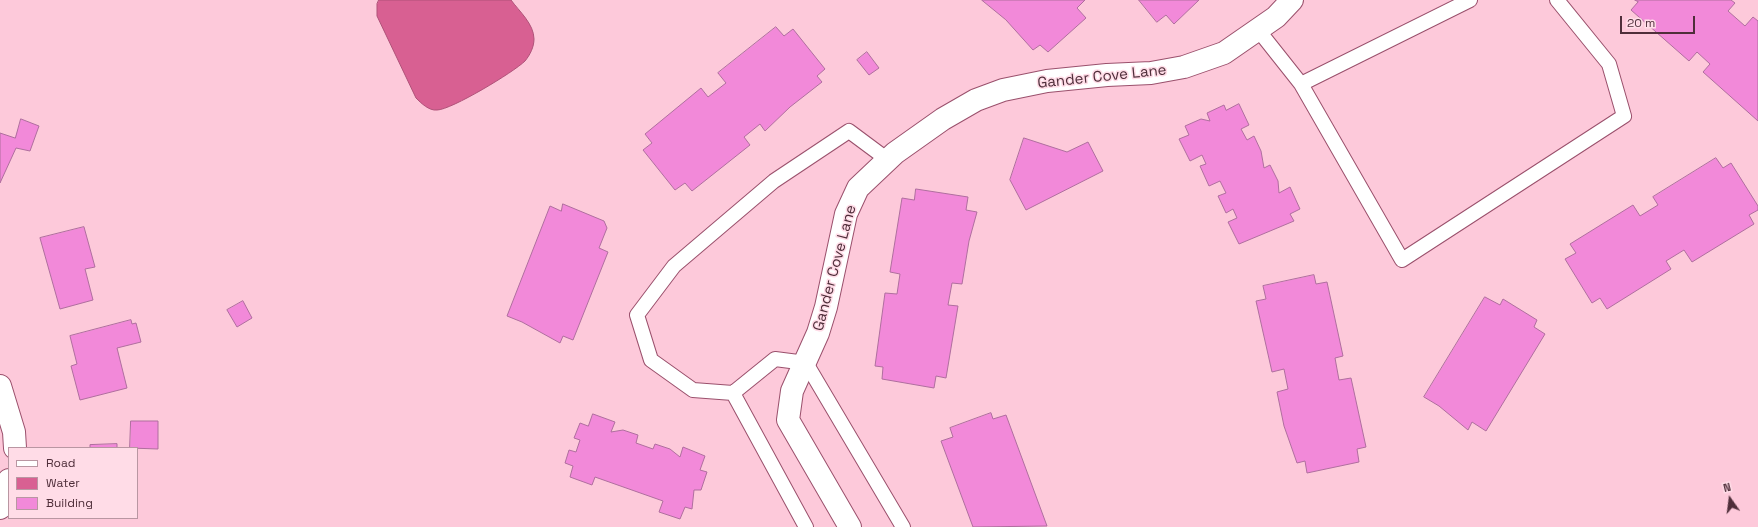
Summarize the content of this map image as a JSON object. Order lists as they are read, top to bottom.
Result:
{
  "streets": {
    "street": ["Gander Cove Lane"]
  },
  "legend": ["Road", "Water", "Building"],
  "scale_bar": "20 m",
  "north": "top"
}
